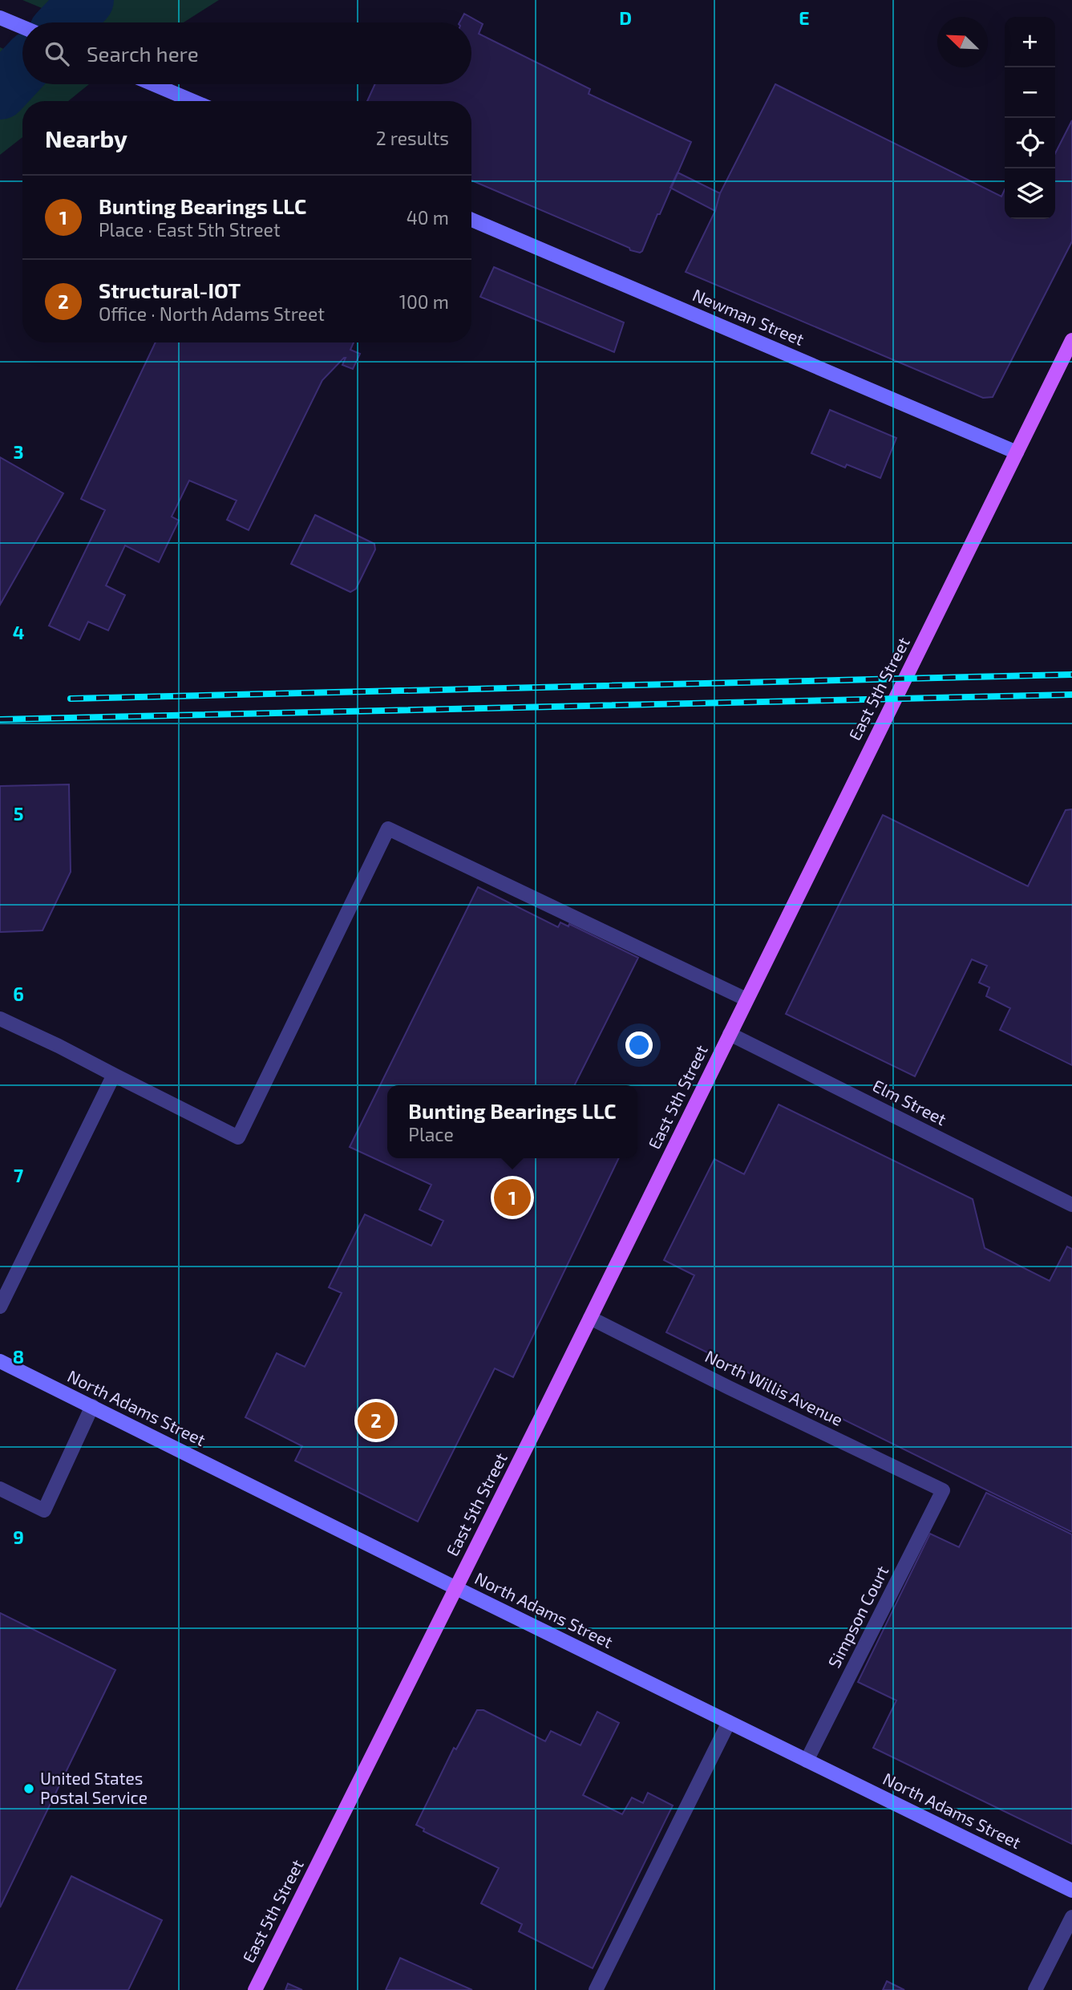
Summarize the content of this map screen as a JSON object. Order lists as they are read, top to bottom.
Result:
{
  "streets": {
    "main road": ["Newman Street", "East 5th Street", "North Adams Street"],
    "street": ["Elm Street", "North Willis Avenue", "Simpson Court"]
  },
  "crossings": [
    ["Newman Street", "East 5th Street"],
    ["East 5th Street", "Elm Street"],
    ["East 5th Street", "North Willis Avenue"],
    ["East 5th Street", "North Adams Street"],
    ["North Willis Avenue", "Simpson Court"],
    ["North Adams Street", "Simpson Court"]
  ],
  "places": ["United States Postal Service"],
  "north": "top left",
  "page": {
    "map_buttons": ["+", "−"],
    "search": "Search here",
    "heading": ["Nearby", "2 results"],
    "list": [
      {
        "mark": "1",
        "name": "Bunting Bearings LLC",
        "note": "Place · East 5th Street",
        "value": "40 m"
      },
      {
        "mark": "2",
        "name": "Structural-IOT",
        "note": "Office · North Adams Street",
        "value": "100 m"
      }
    ],
    "popup": ["Bunting Bearings LLC", "Place"],
    "pins": ["1", "2"]
  },
  "grid": {
    "columns": ["D", "E"],
    "rows": [
      "3",
      "4",
      "5",
      "6",
      "7",
      "8",
      "9"
    ]
  }
}
